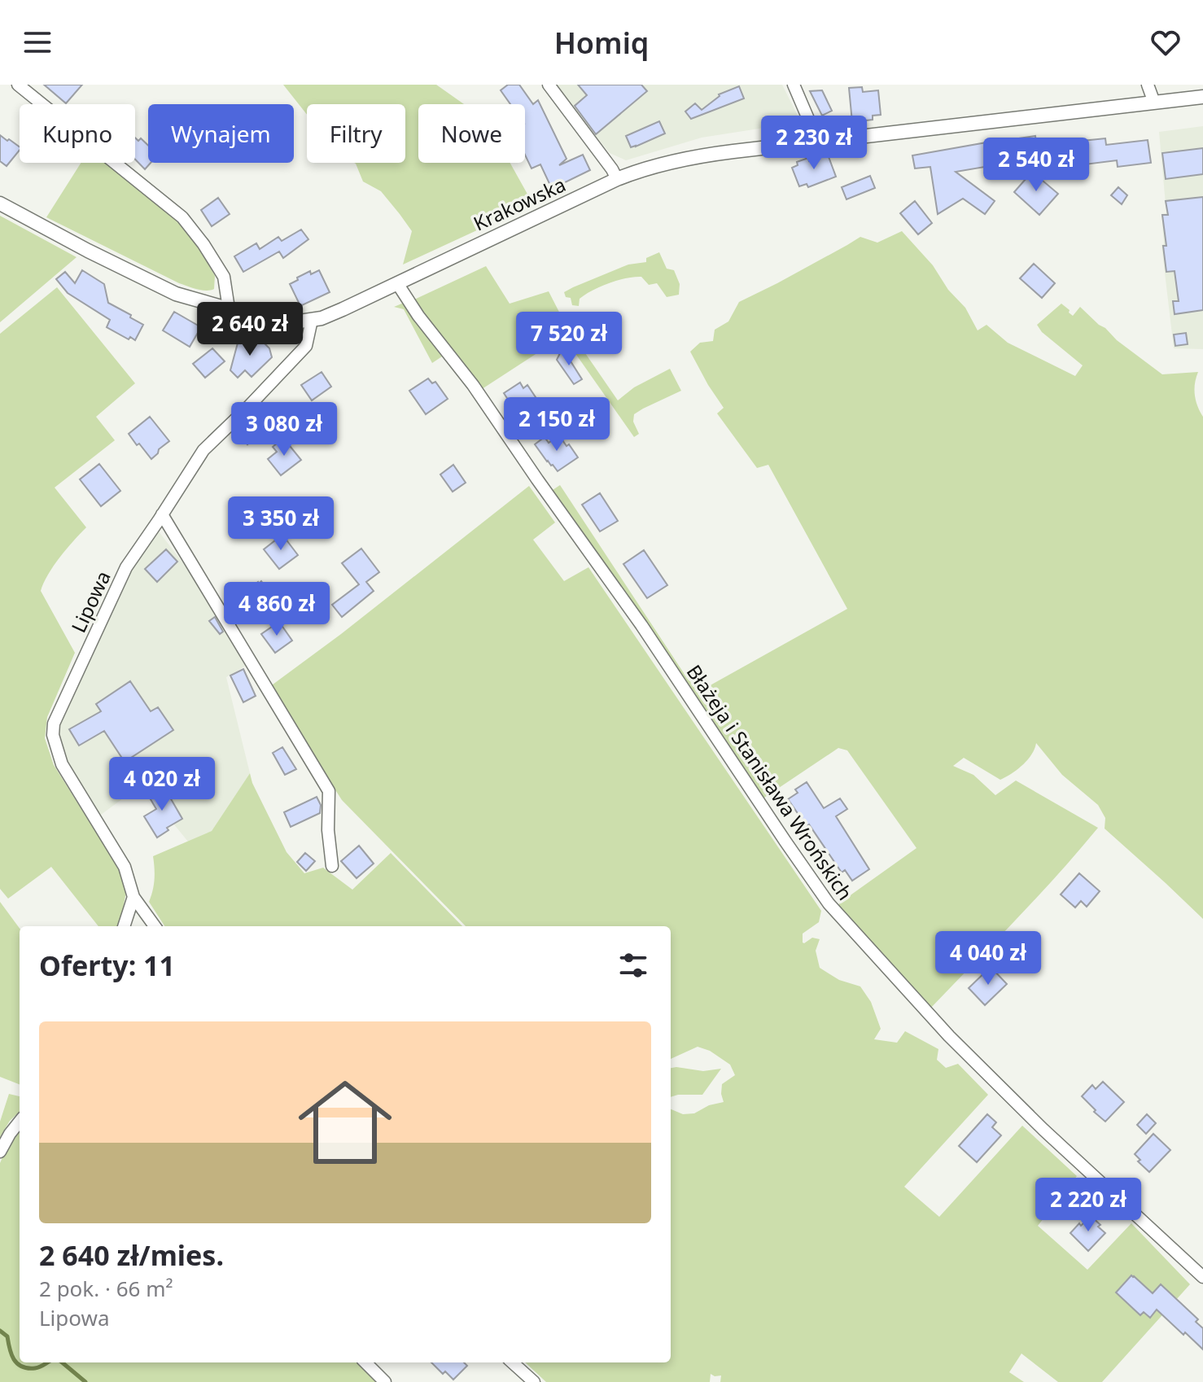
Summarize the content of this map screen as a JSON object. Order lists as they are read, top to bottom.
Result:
{
  "streets": {
    "street": ["Krakowska", "Lipowa", "Błażeja i Stanisława Wrońskich"]
  },
  "crossings": [
    ["Krakowska", "Lipowa"],
    ["Krakowska", "Błażeja i Stanisława Wrońskich"]
  ],
  "page": {
    "header": "Homiq",
    "chip": [
      "Kupno",
      "Wynajem",
      "Filtry",
      "Nowe"
    ],
    "price": [
      "2 230 zł",
      "2 540 zł",
      "2 640 zł",
      "7 520 zł",
      "2 150 zł",
      "3 080 zł",
      "3 350 zł",
      "4 860 zł",
      "4 020 zł",
      "4 040 zł",
      "2 220 zł"
    ],
    "heading": "Oferty: 11",
    "list": [
      {
        "name": "2 640 zł/mies.",
        "note": "2 pok. · 66 m² · Lipowa"
      }
    ]
  }
}
